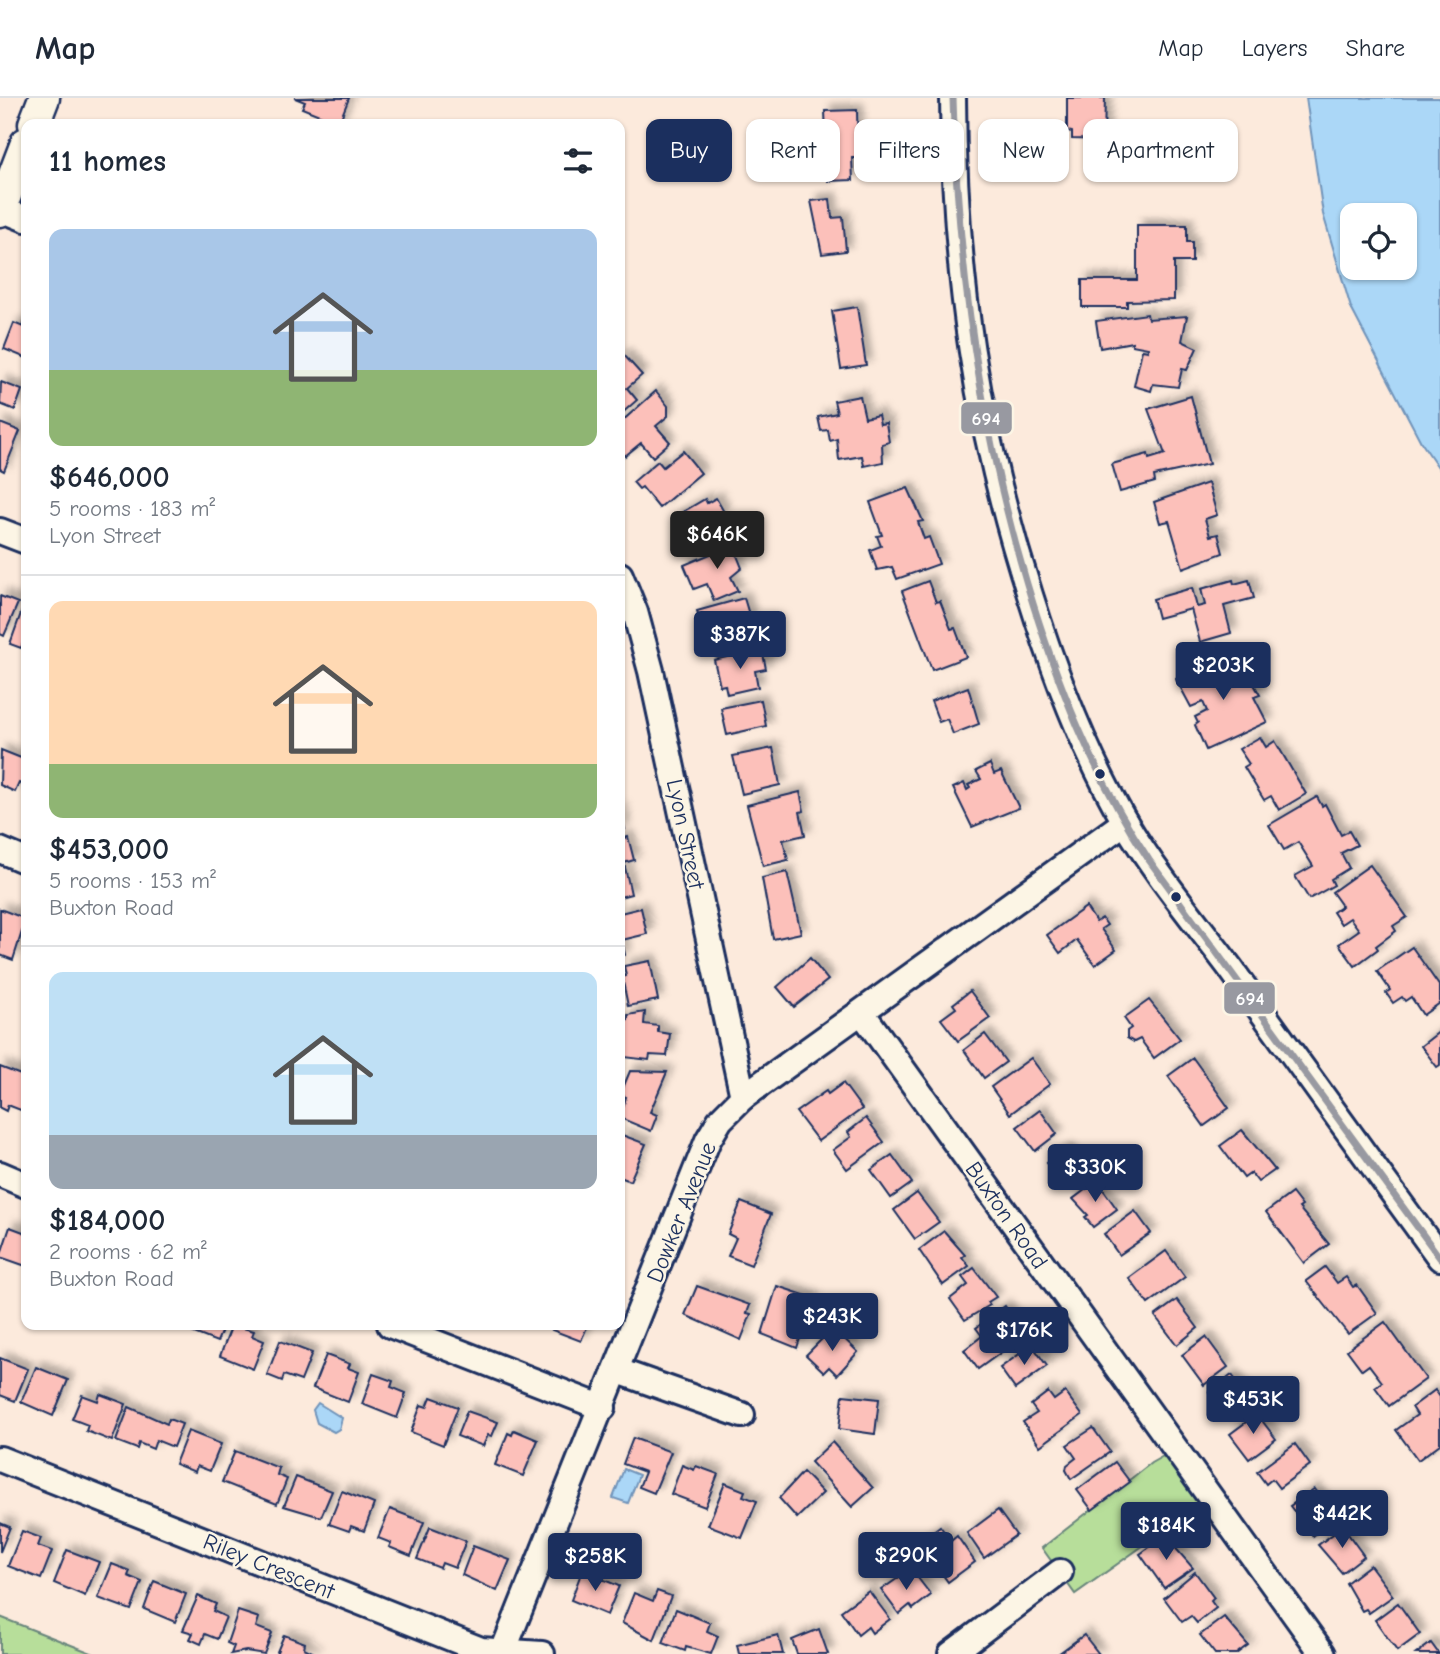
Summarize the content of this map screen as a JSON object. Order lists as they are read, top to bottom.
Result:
{
  "streets": {
    "street": [
      "Lyon Street",
      "Dowker Avenue",
      "Buxton Road",
      "Riley Crescent"
    ]
  },
  "crossings": [
    ["Lyon Street", "Dowker Avenue"],
    ["Dowker Avenue", "Buxton Road"],
    ["Dowker Avenue", "Riley Crescent"]
  ],
  "lines": ["transit line 694"],
  "page": {
    "header": "Map",
    "nav": ["Map", "Layers", "Share"],
    "chip": [
      "Buy",
      "Rent",
      "Filters",
      "New",
      "Apartment"
    ],
    "heading": "11 homes",
    "list": [
      {
        "name": "$646,000",
        "note": "5 rooms · 183 m² · Lyon Street"
      },
      {
        "name": "$453,000",
        "note": "5 rooms · 153 m² · Buxton Road"
      },
      {
        "name": "$184,000",
        "note": "2 rooms · 62 m² · Buxton Road"
      }
    ],
    "price": [
      "$646K",
      "$387K",
      "$203K",
      "$330K",
      "$243K",
      "$176K",
      "$453K",
      "$442K",
      "$184K",
      "$290K",
      "$258K"
    ]
  }
}
